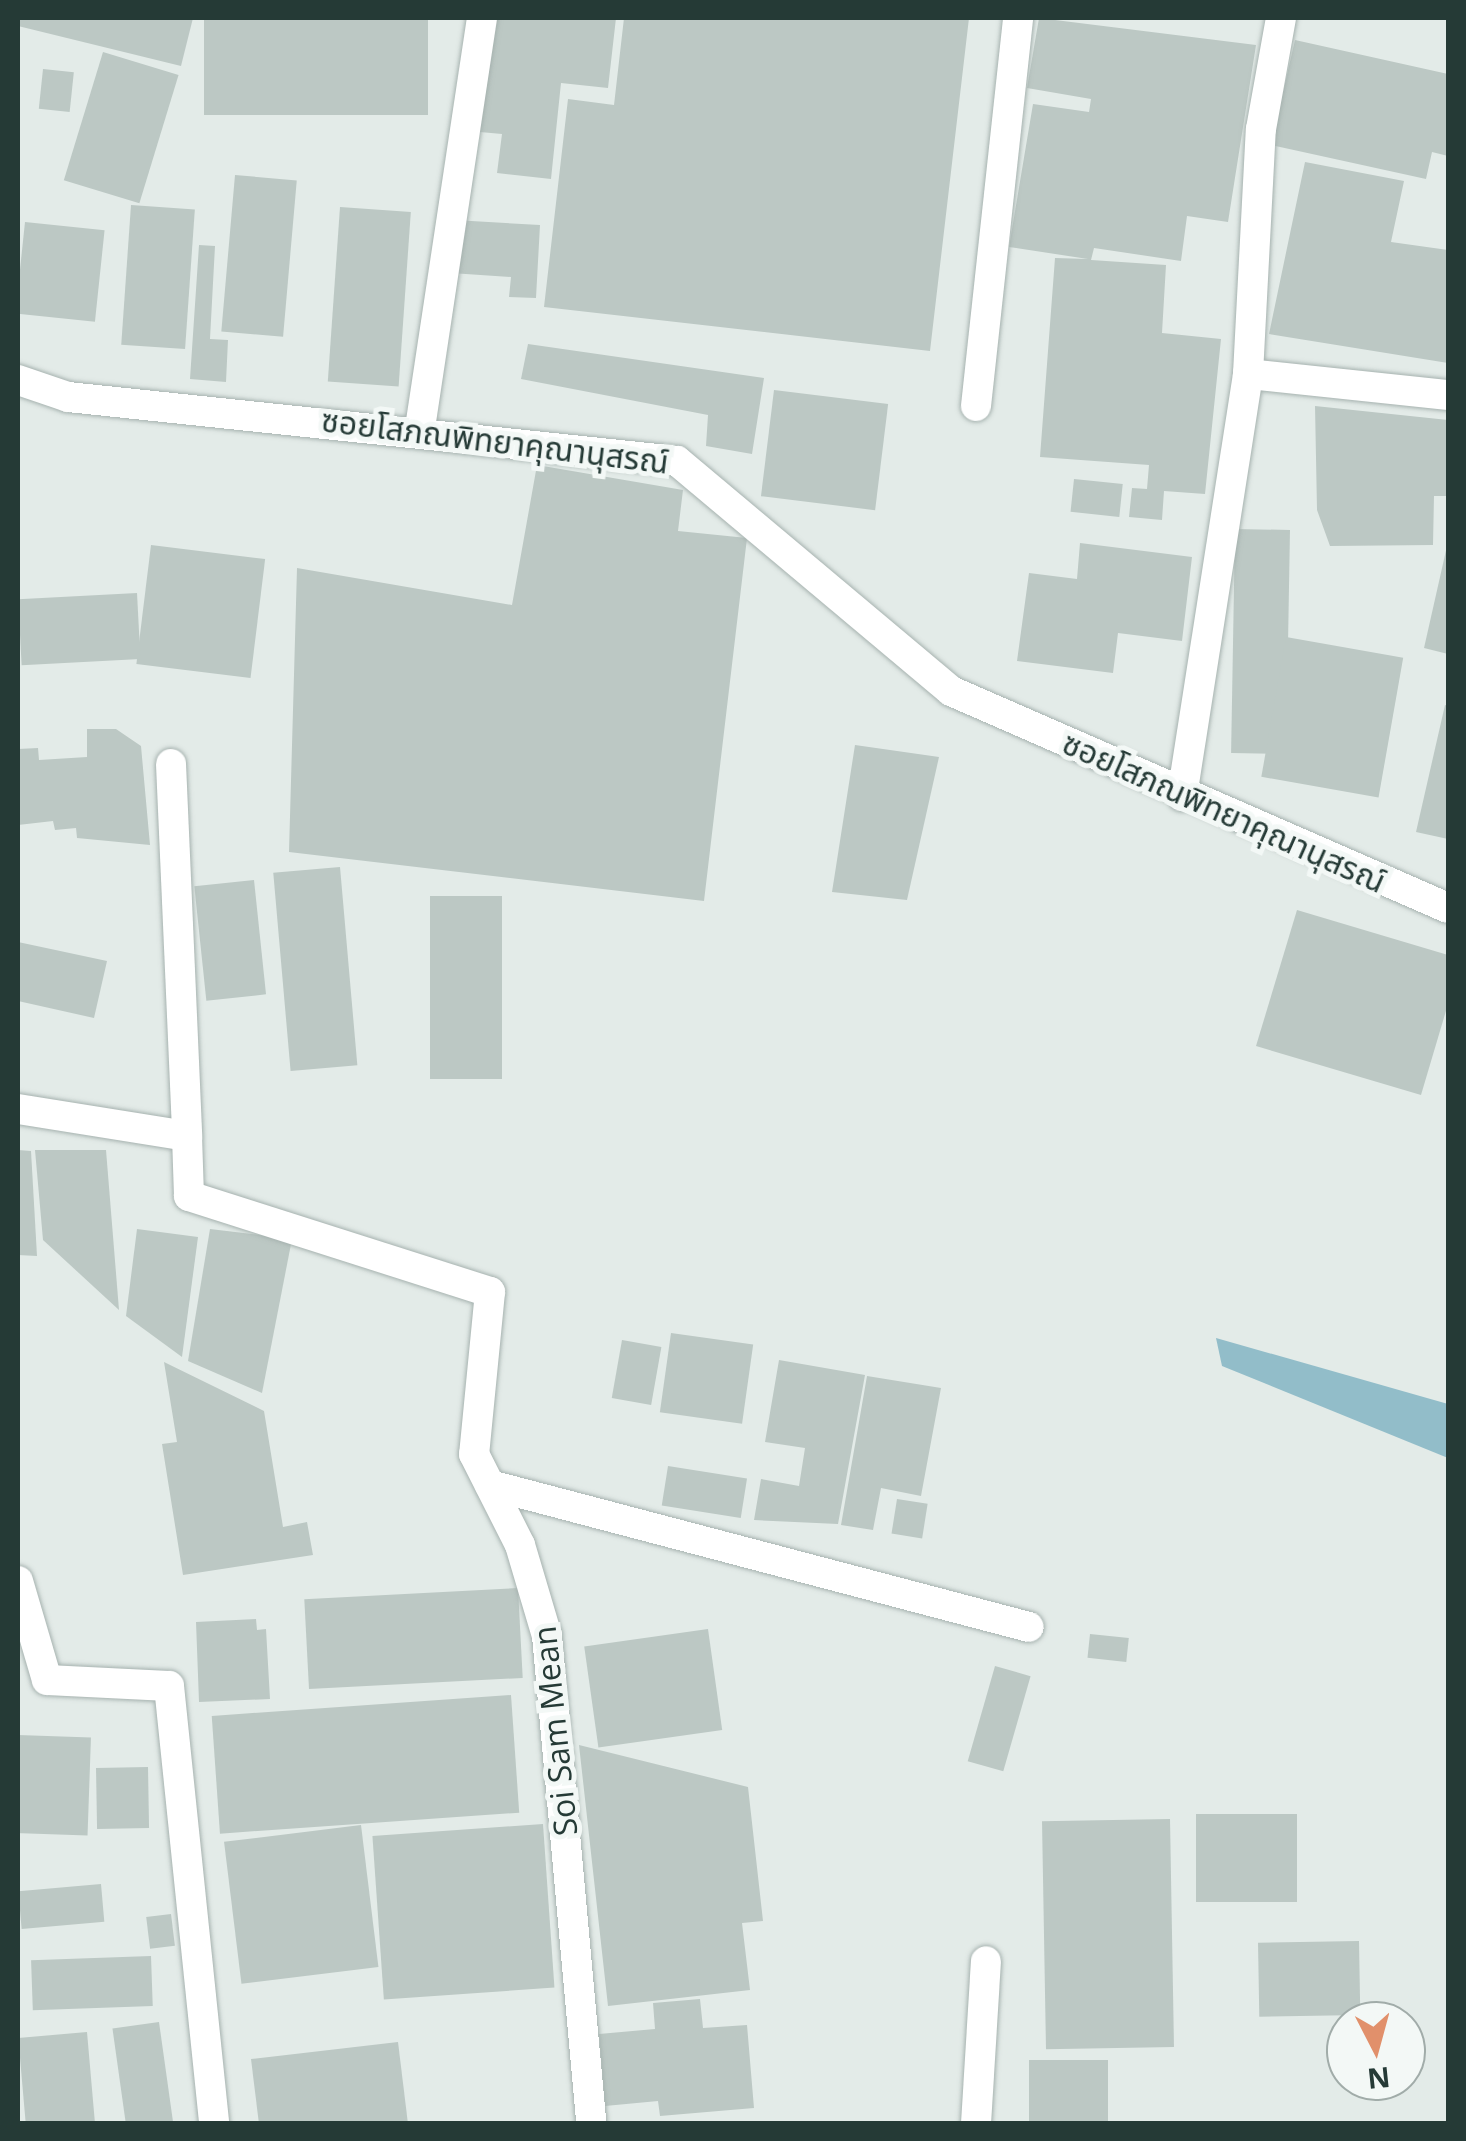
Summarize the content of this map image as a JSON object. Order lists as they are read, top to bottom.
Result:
{
  "streets": {
    "street": ["ซอยโสภณพิทยาคุณานุสรณ์", "Soi Sam Mean"]
  },
  "north": "bottom"
}
